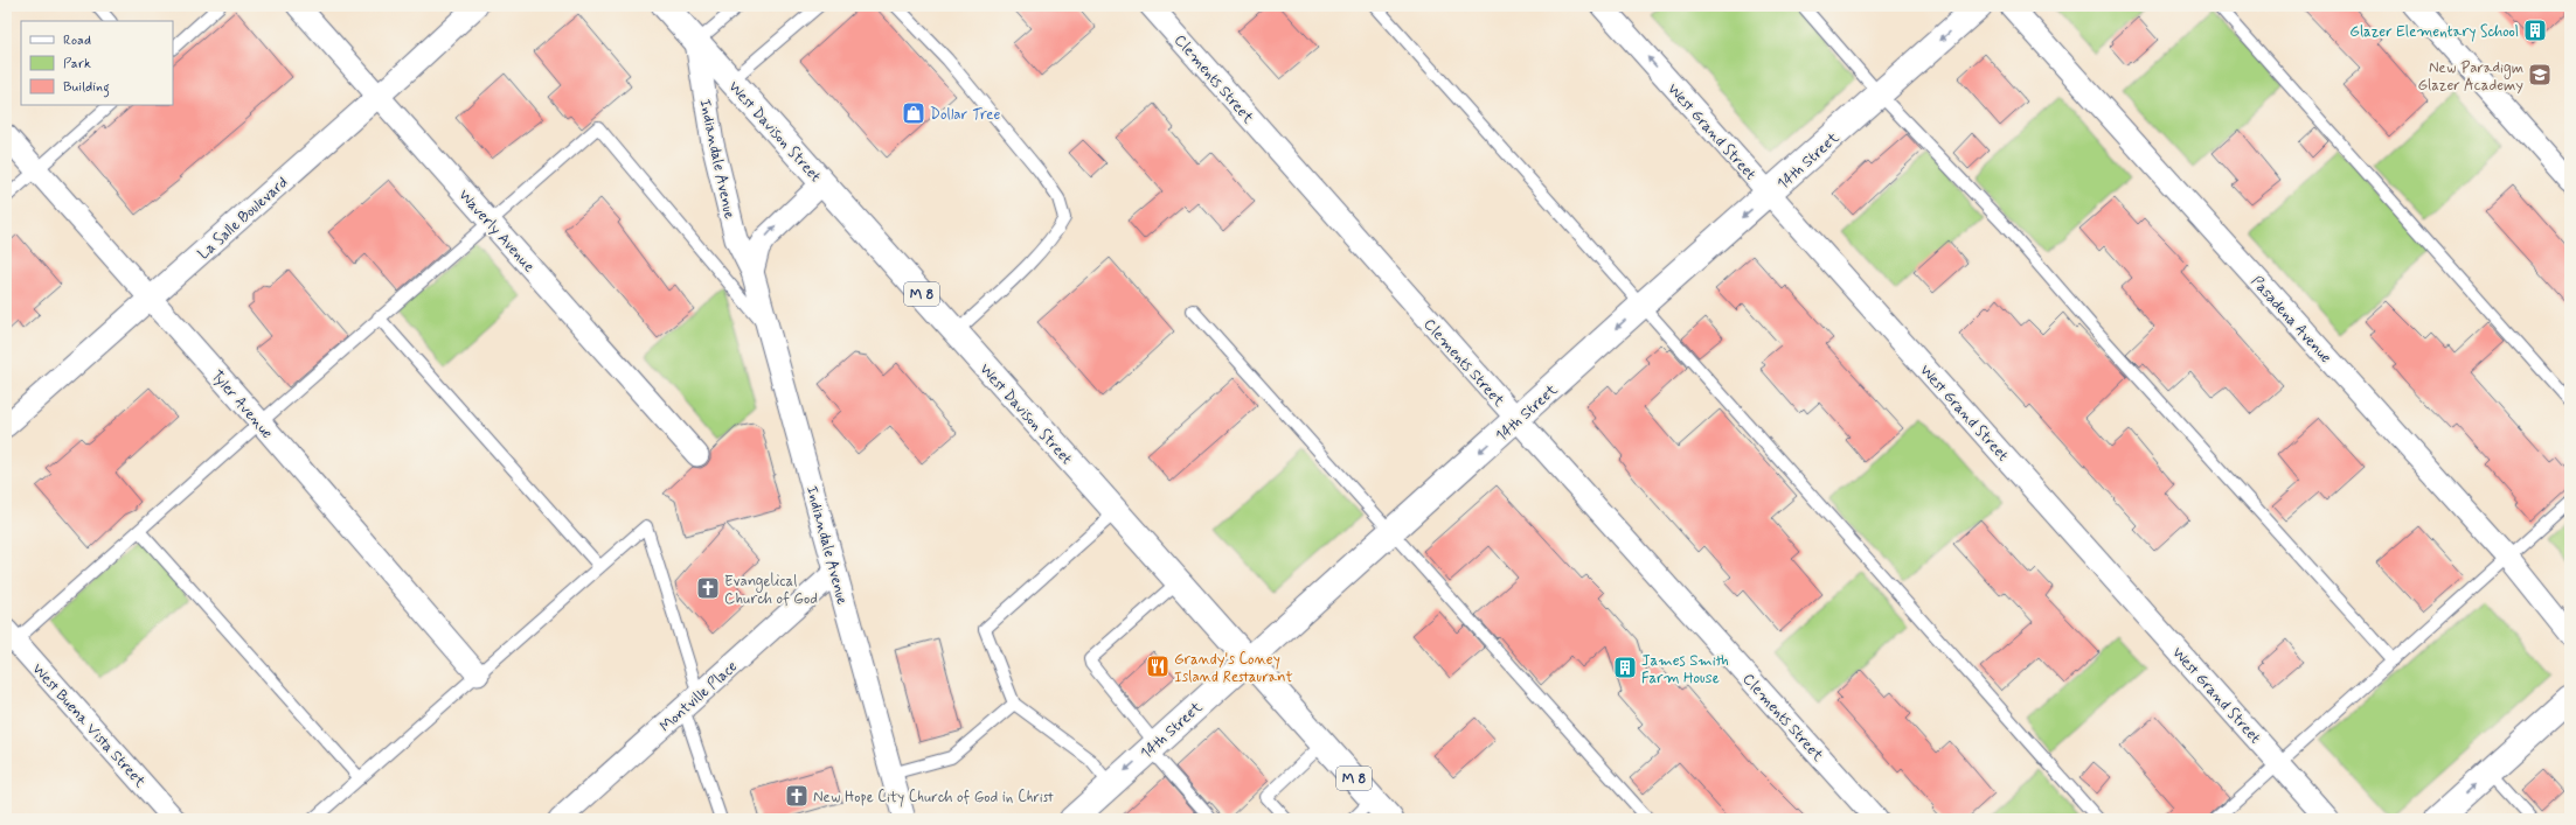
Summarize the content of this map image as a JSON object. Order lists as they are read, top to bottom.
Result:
{
  "streets": {
    "main road": ["West Davison Street", "14th Street", "M 8"],
    "street": [
      "Clements Street",
      "West Grand Street",
      "Indiandale Avenue",
      "La Salle Boulevard",
      "Waverly Avenue",
      "Pasadena Avenue",
      "Tyler Avenue",
      "Montville Place",
      "West Buena Vista Street"
    ]
  },
  "crossings": [
    ["Clements Street", "14th Street"],
    ["West Davison Street", "Indiandale Avenue"],
    ["West Davison Street", "14th Street"],
    ["West Grand Street", "14th Street"],
    ["Indiandale Avenue", "Montville Place"],
    ["La Salle Boulevard", "Waverly Avenue"],
    ["La Salle Boulevard", "Tyler Avenue"]
  ],
  "one_way": ["14th Street"],
  "places": {
    "building": ["Glazer Elementary School", "James Smith Farm House"],
    "school or university": ["New Paradigm Glazer Academy"],
    "shop": ["Dollar Tree"],
    "church": ["Evangelical Church of God", "New Hope City Church of God in Christ"],
    "restaurant": ["Grandy's Coney Island Restaurant"]
  },
  "legend": ["Road", "Park", "Building"]
}
